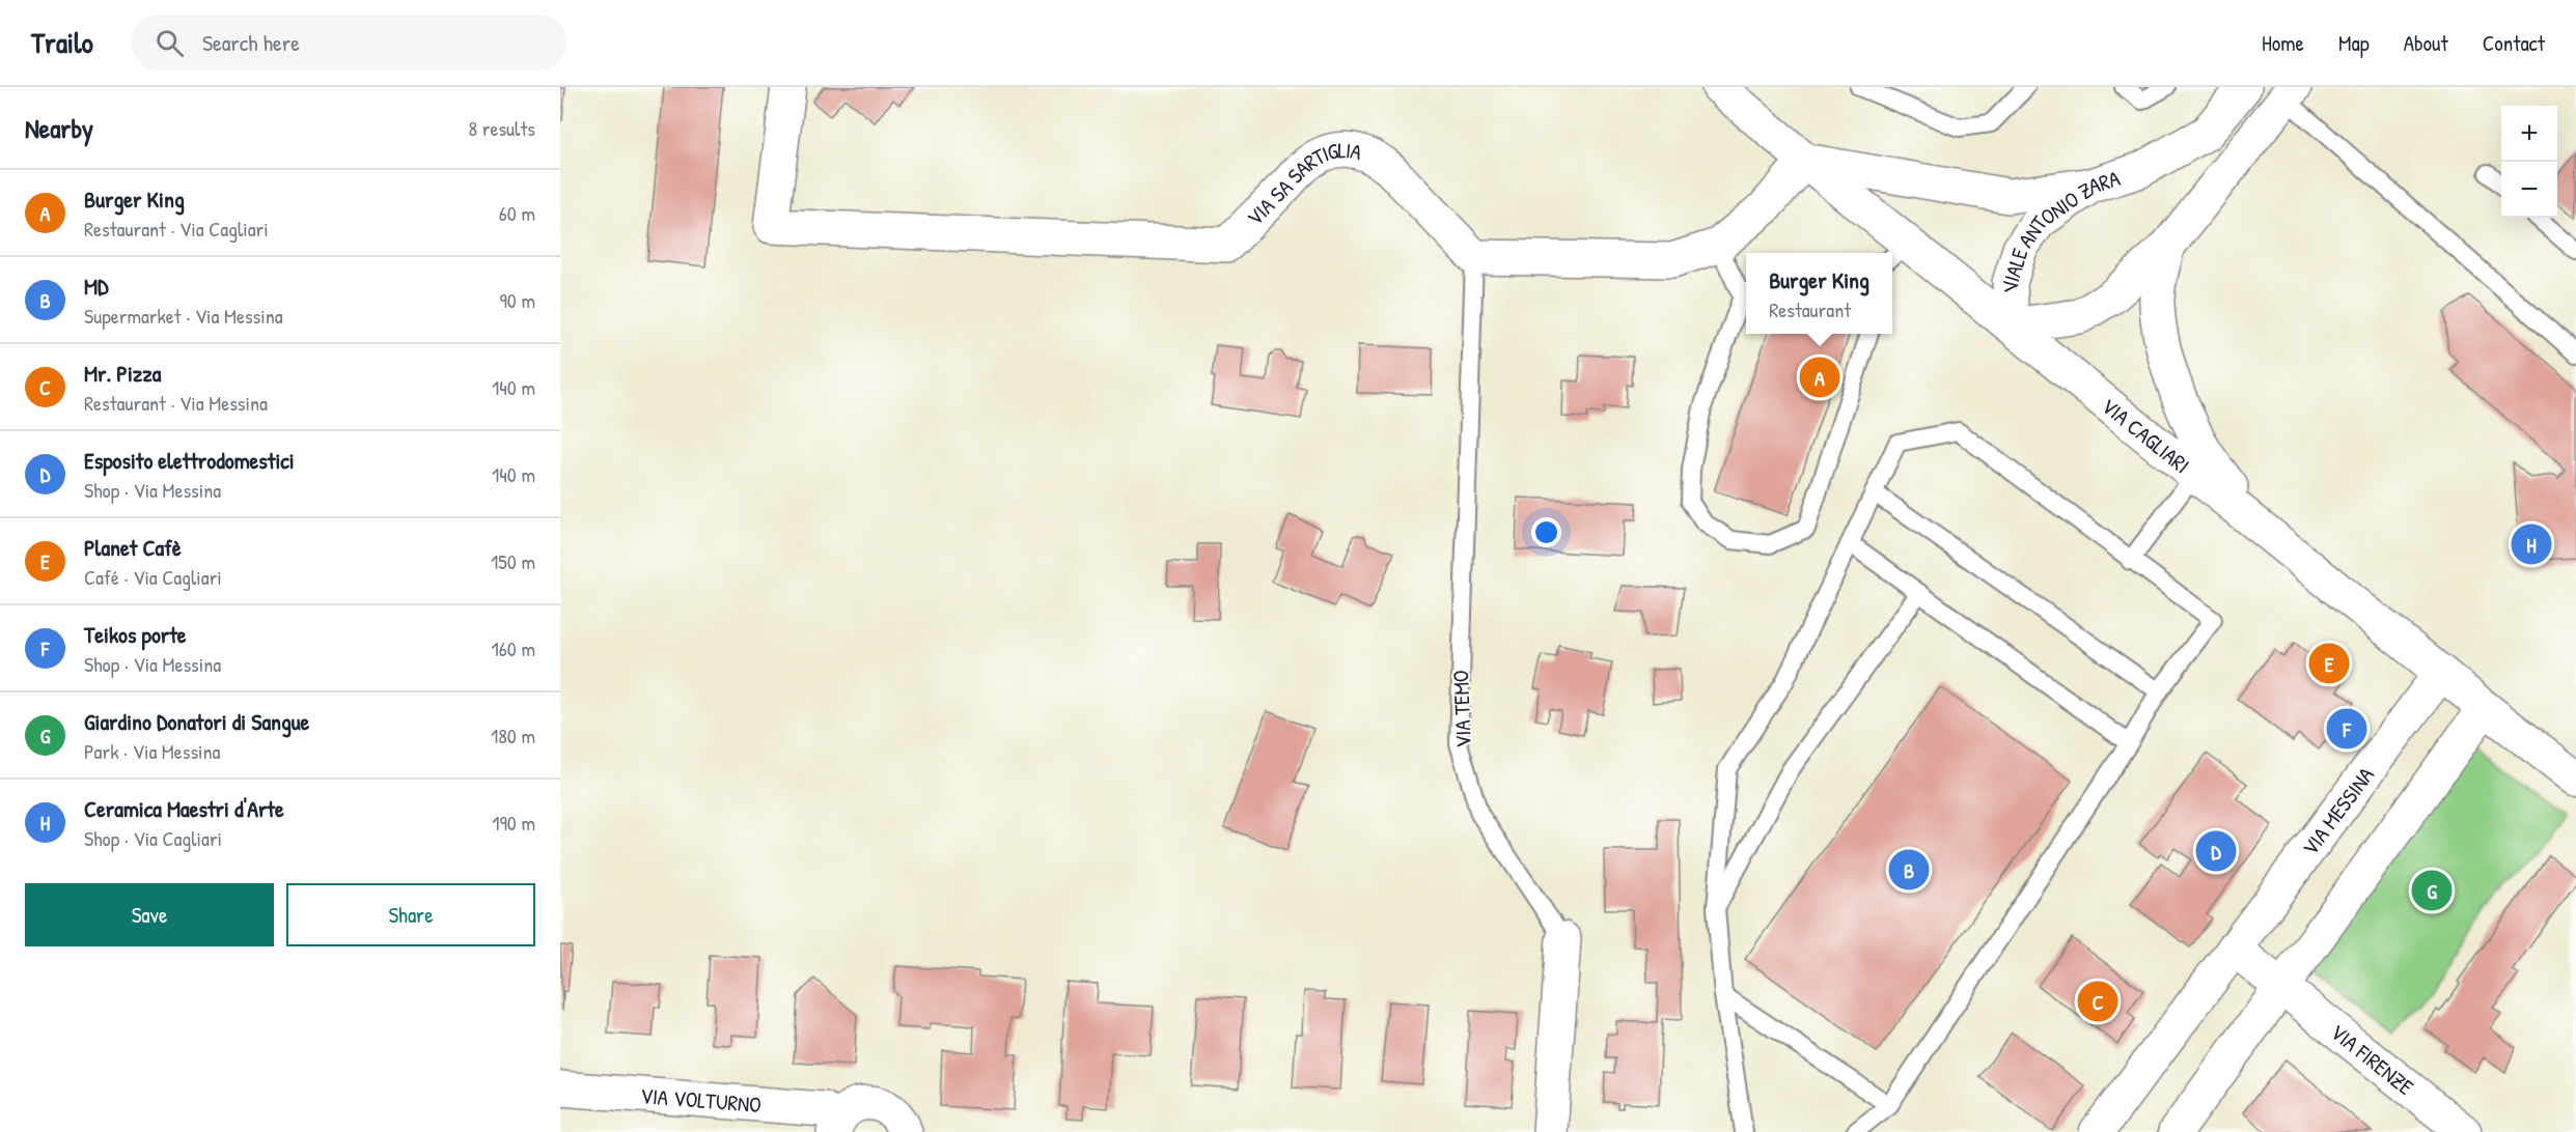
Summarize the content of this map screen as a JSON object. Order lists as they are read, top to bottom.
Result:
{
  "streets": {
    "street": [
      "VIA SA SARTIGLIA",
      "VIALE ANTONIO ZARA",
      "VIA CAGLIARI",
      "VIA TEMO",
      "VIA MESSINA",
      "VIA FIRENZE",
      "VIA VOLTURNO"
    ]
  },
  "crossings": [
    ["VIA SA SARTIGLIA", "VIA TEMO"],
    ["VIALE ANTONIO ZARA", "VIA CAGLIARI"],
    ["VIA CAGLIARI", "VIA MESSINA"]
  ],
  "page": {
    "header": "Trailo",
    "search": "Search here",
    "nav": [
      "Home",
      "Map",
      "About",
      "Contact"
    ],
    "heading": ["Nearby", "8 results"],
    "map_buttons": ["+", "−"],
    "list": [
      {
        "mark": "A",
        "name": "Burger King",
        "note": "Restaurant · Via Cagliari",
        "value": "60 m"
      },
      {
        "mark": "B",
        "name": "MD",
        "note": "Supermarket · Via Messina",
        "value": "90 m"
      },
      {
        "mark": "C",
        "name": "Mr. Pizza",
        "note": "Restaurant · Via Messina",
        "value": "140 m"
      },
      {
        "mark": "D",
        "name": "Esposito elettrodomestici",
        "note": "Shop · Via Messina",
        "value": "140 m"
      },
      {
        "mark": "E",
        "name": "Planet Cafè",
        "note": "Café · Via Cagliari",
        "value": "150 m"
      },
      {
        "mark": "F",
        "name": "Teikos porte",
        "note": "Shop · Via Messina",
        "value": "160 m"
      },
      {
        "mark": "G",
        "name": "Giardino Donatori di Sangue",
        "note": "Park · Via Messina",
        "value": "180 m"
      },
      {
        "mark": "H",
        "name": "Ceramica Maestri d'Arte",
        "note": "Shop · Via Cagliari",
        "value": "190 m"
      }
    ],
    "popup": ["Burger King", "Restaurant"],
    "pins": [
      "A",
      "H",
      "E",
      "F",
      "D",
      "B",
      "G",
      "C"
    ],
    "buttons": ["Save", "Share"]
  }
}
